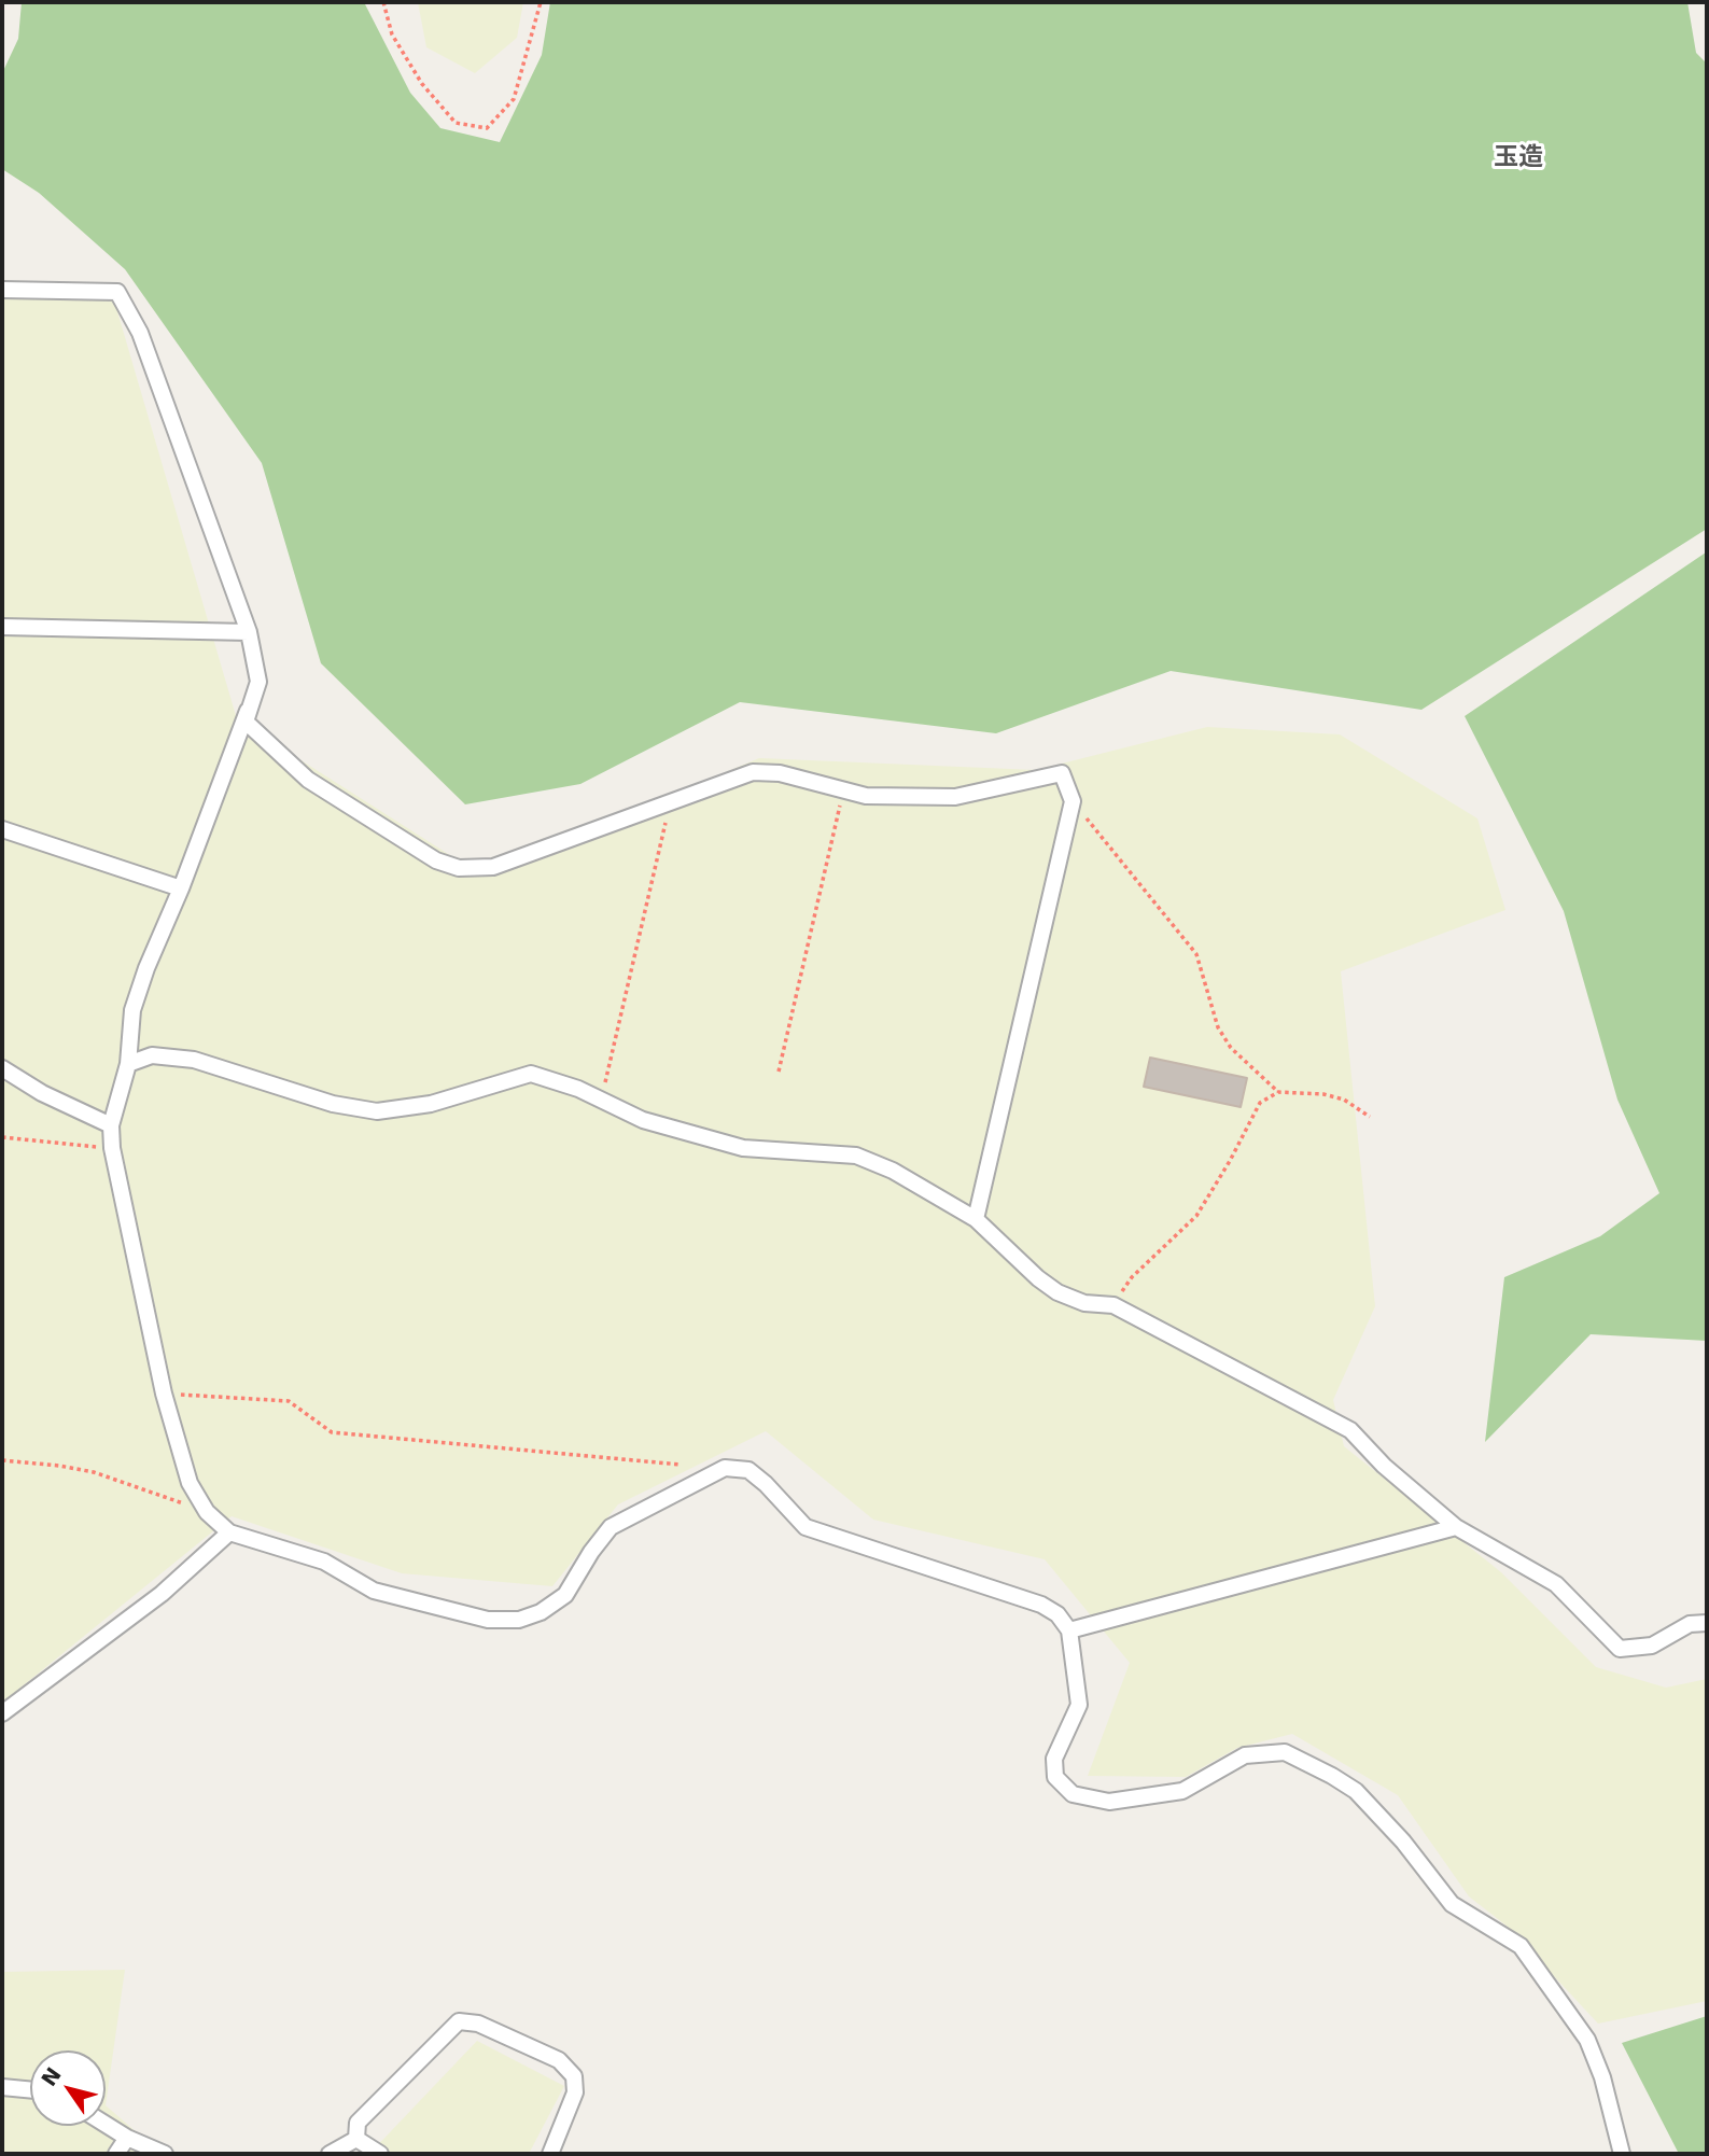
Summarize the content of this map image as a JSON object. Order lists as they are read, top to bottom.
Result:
{
  "districts": ["玉造"],
  "north": "top left"
}
